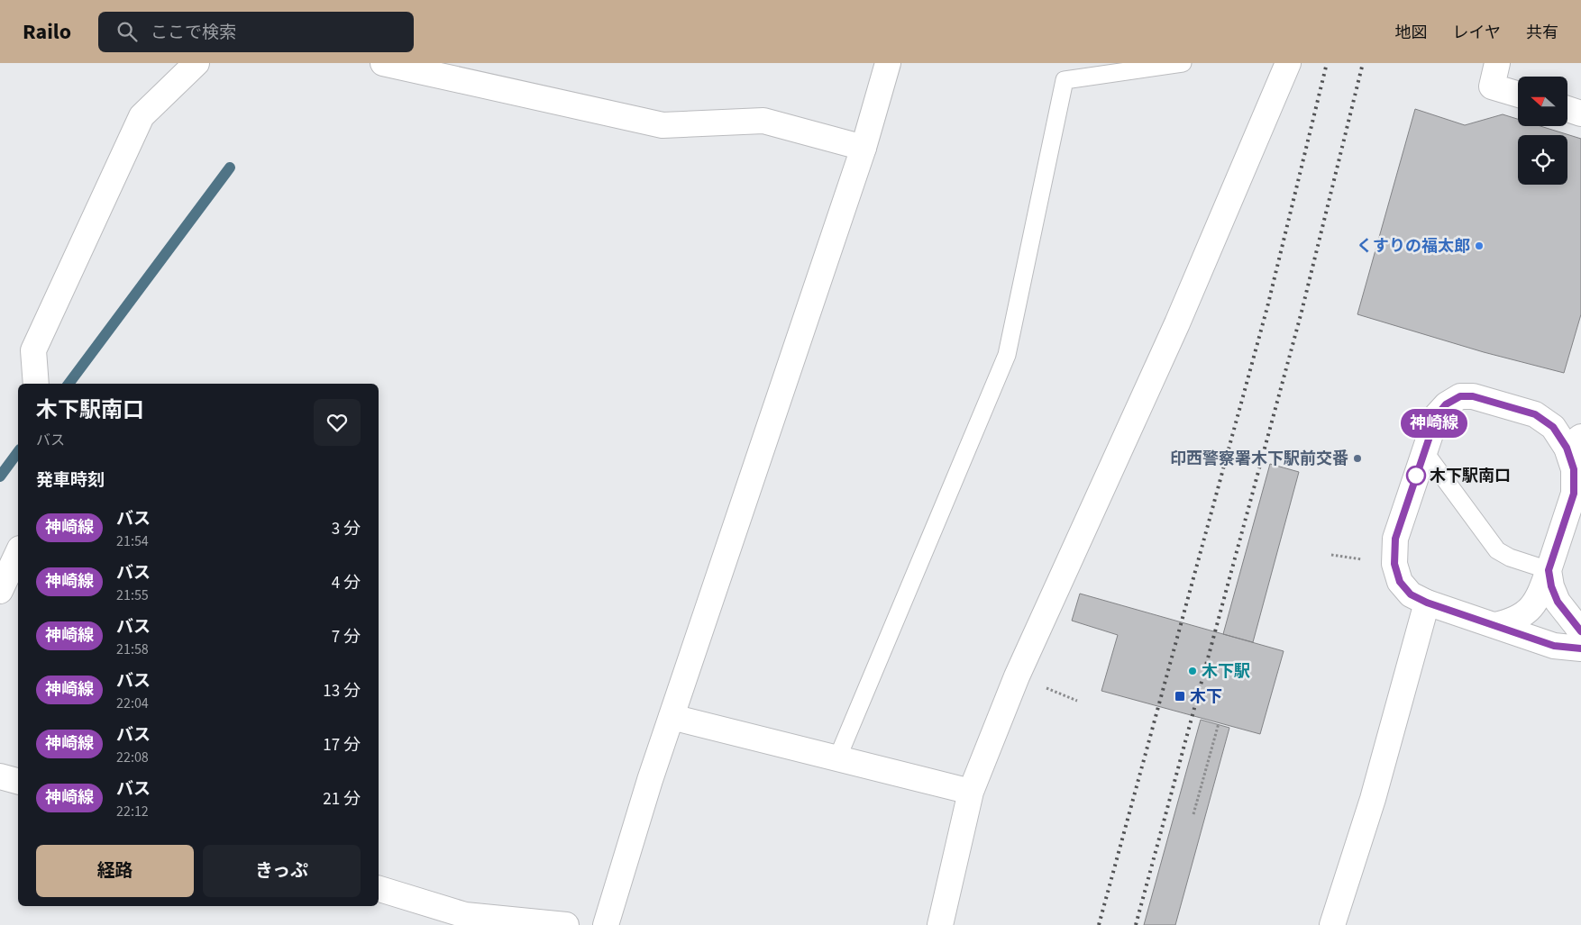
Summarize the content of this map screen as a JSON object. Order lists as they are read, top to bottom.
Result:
{
  "places": {
    "other": [
      "くすりの福太郎",
      "印西警察署木下駅前交番",
      "木下駅南口",
      "木下駅"
    ],
    "transit": ["木下"]
  },
  "lines": ["bus line 神崎線"],
  "north": "left",
  "page": {
    "header": "Railo",
    "search": "ここで検索",
    "nav": ["地図", "レイヤ", "共有"],
    "on_map": "神崎線",
    "heading": [
      ["木下駅南口", "バス"],
      "発車時刻"
    ],
    "list": [
      {
        "mark": "神崎線",
        "name": "バス",
        "note": "21:54",
        "value": "3 分"
      },
      {
        "mark": "神崎線",
        "name": "バス",
        "note": "21:55",
        "value": "4 分"
      },
      {
        "mark": "神崎線",
        "name": "バス",
        "note": "21:58",
        "value": "7 分"
      },
      {
        "mark": "神崎線",
        "name": "バス",
        "note": "22:04",
        "value": "13 分"
      },
      {
        "mark": "神崎線",
        "name": "バス",
        "note": "22:08",
        "value": "17 分"
      },
      {
        "mark": "神崎線",
        "name": "バス",
        "note": "22:12",
        "value": "21 分"
      }
    ],
    "buttons": ["経路", "きっぷ"]
  }
}
